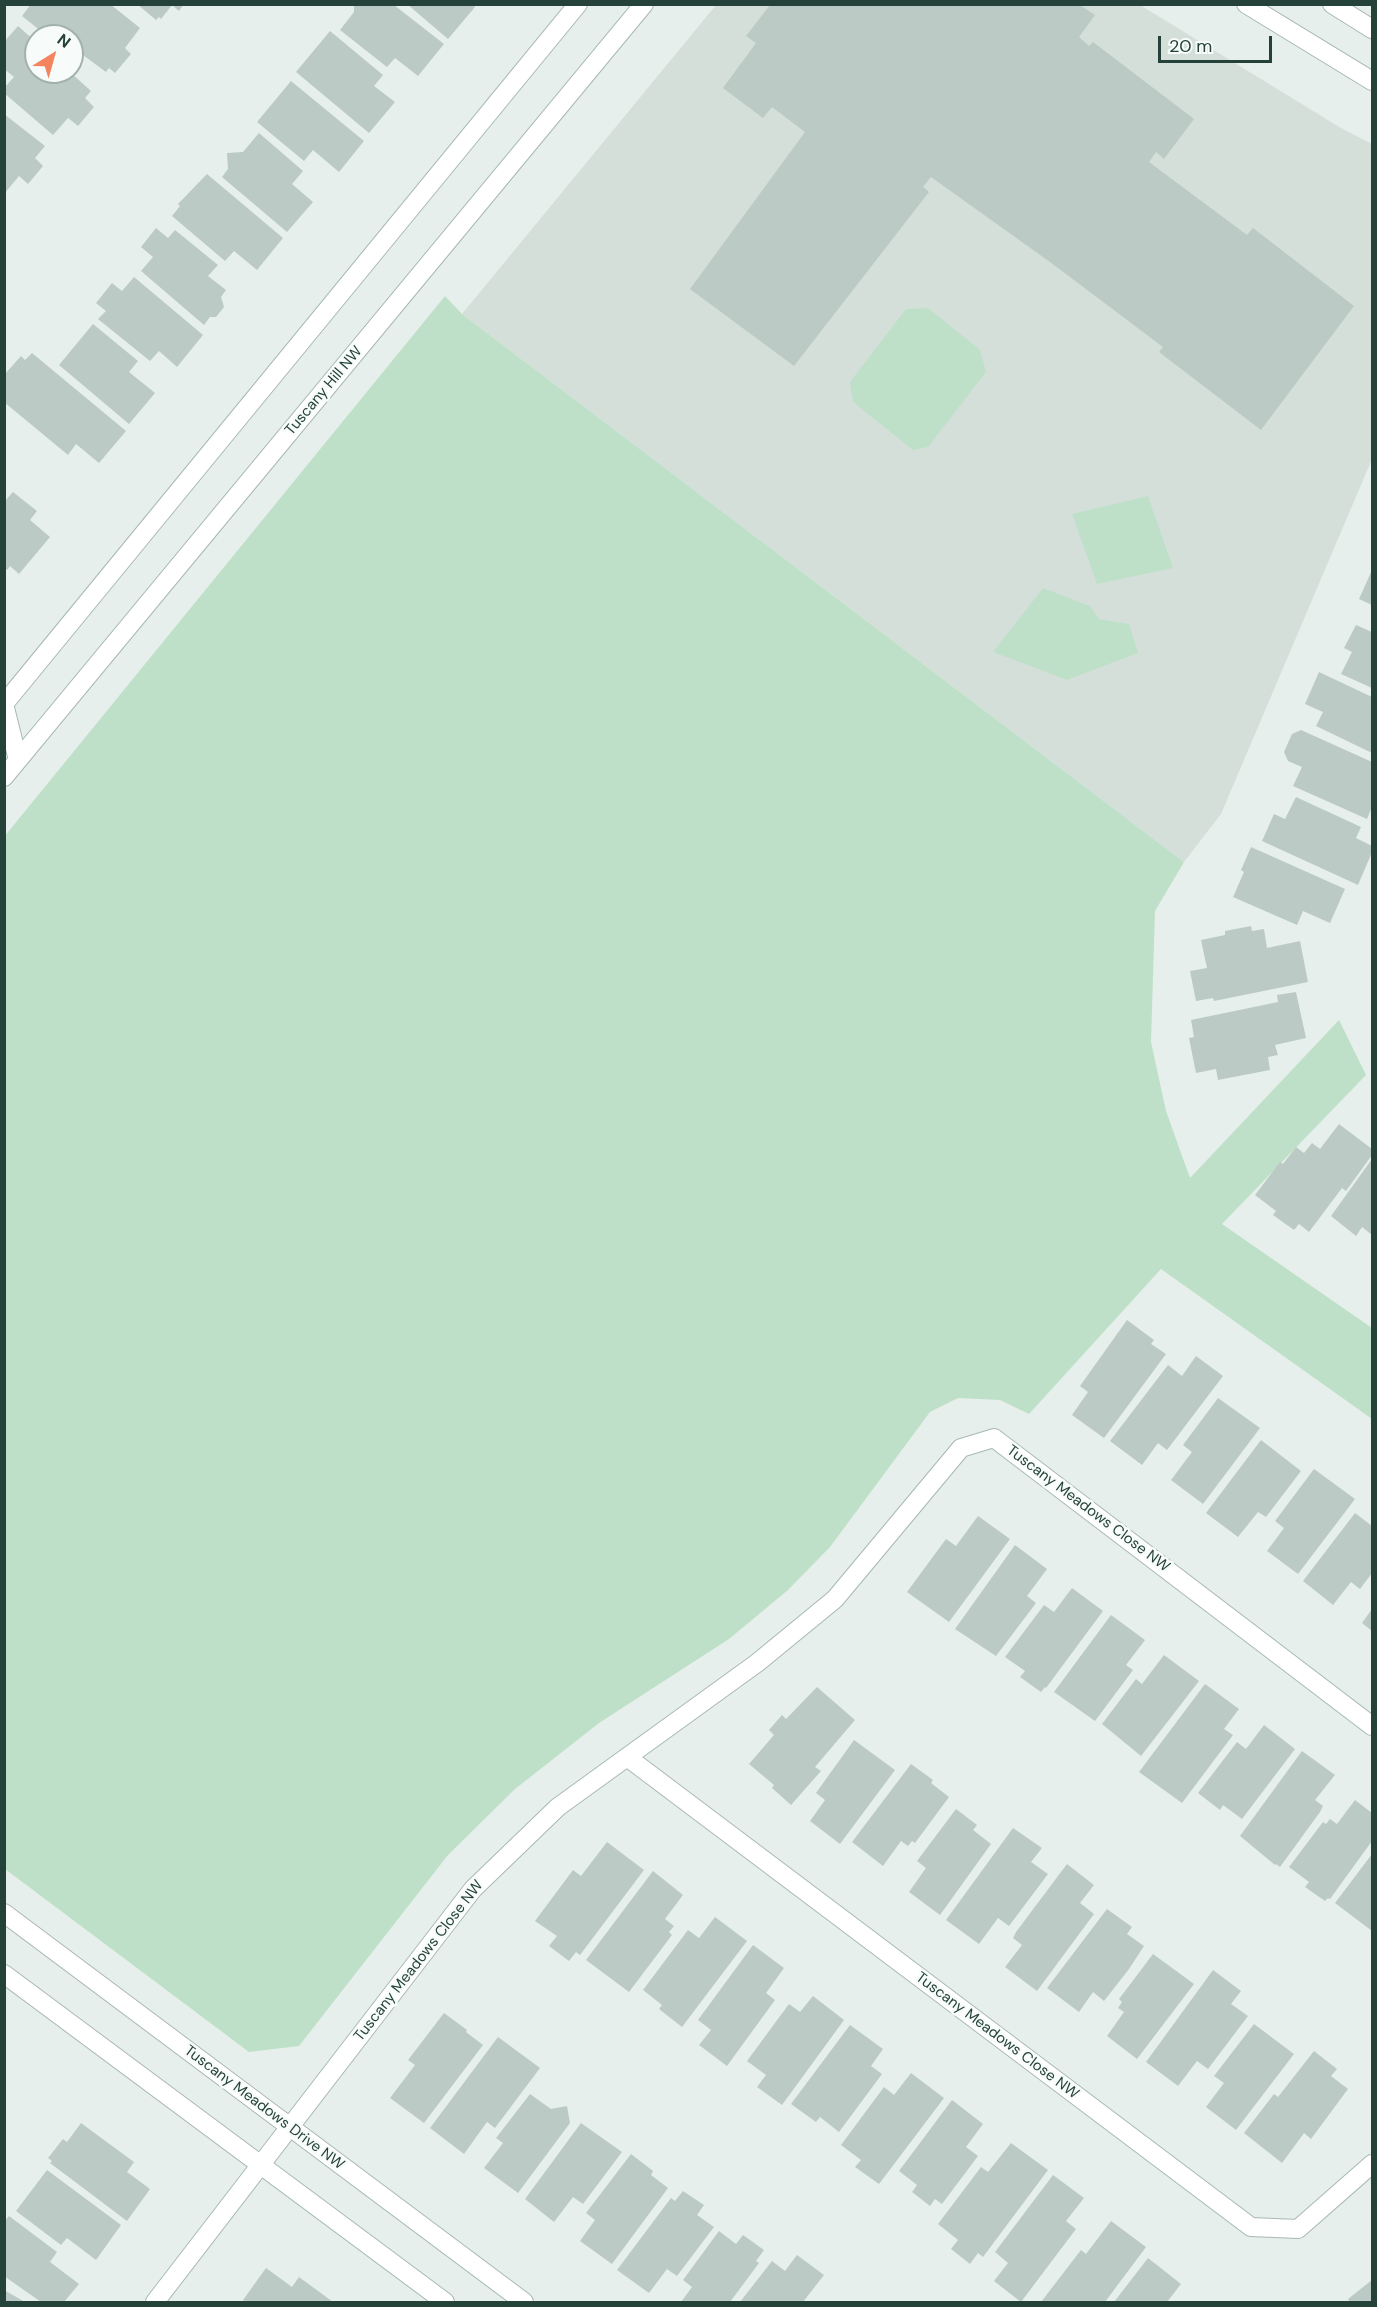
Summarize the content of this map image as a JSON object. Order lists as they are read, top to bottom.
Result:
{
  "streets": {
    "street": ["Tuscany Hill NW", "Tuscany Meadows Close NW", "Tuscany Meadows Drive NW"]
  },
  "crossings": [
    ["Tuscany Meadows Close NW", "Tuscany Meadows Drive NW"]
  ],
  "scale_bar": "20 m",
  "north": "top right"
}
